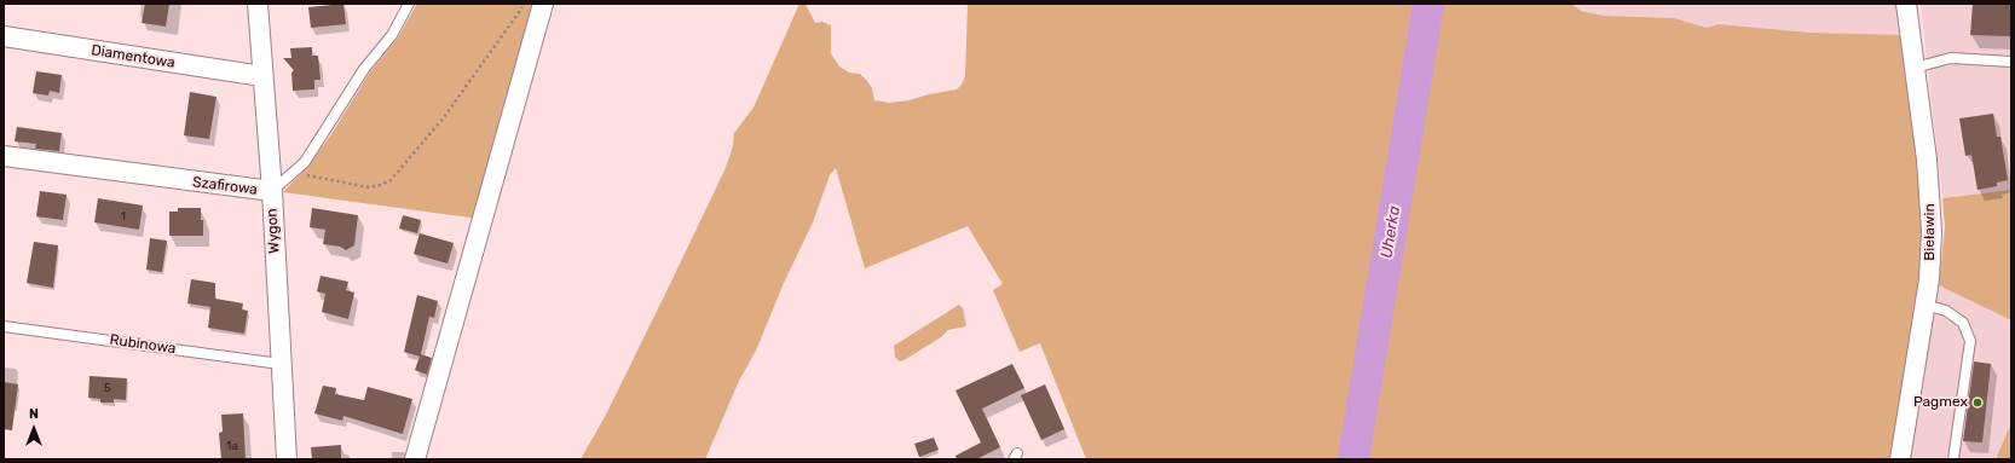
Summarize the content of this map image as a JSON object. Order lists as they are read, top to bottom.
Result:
{
  "streets": {
    "street": [
      "Diamentowa",
      "Szafirowa",
      "Wygon",
      "Bieławin"
    ],
    "lane": ["Rubinowa"]
  },
  "crossings": [
    ["Diamentowa", "Wygon"],
    ["Szafirowa", "Wygon"],
    ["Wygon", "Rubinowa"]
  ],
  "water": ["Uherka"],
  "places": ["Pagmex"],
  "house_numbers": ["1", "5", "1a"],
  "north": "top"
}
